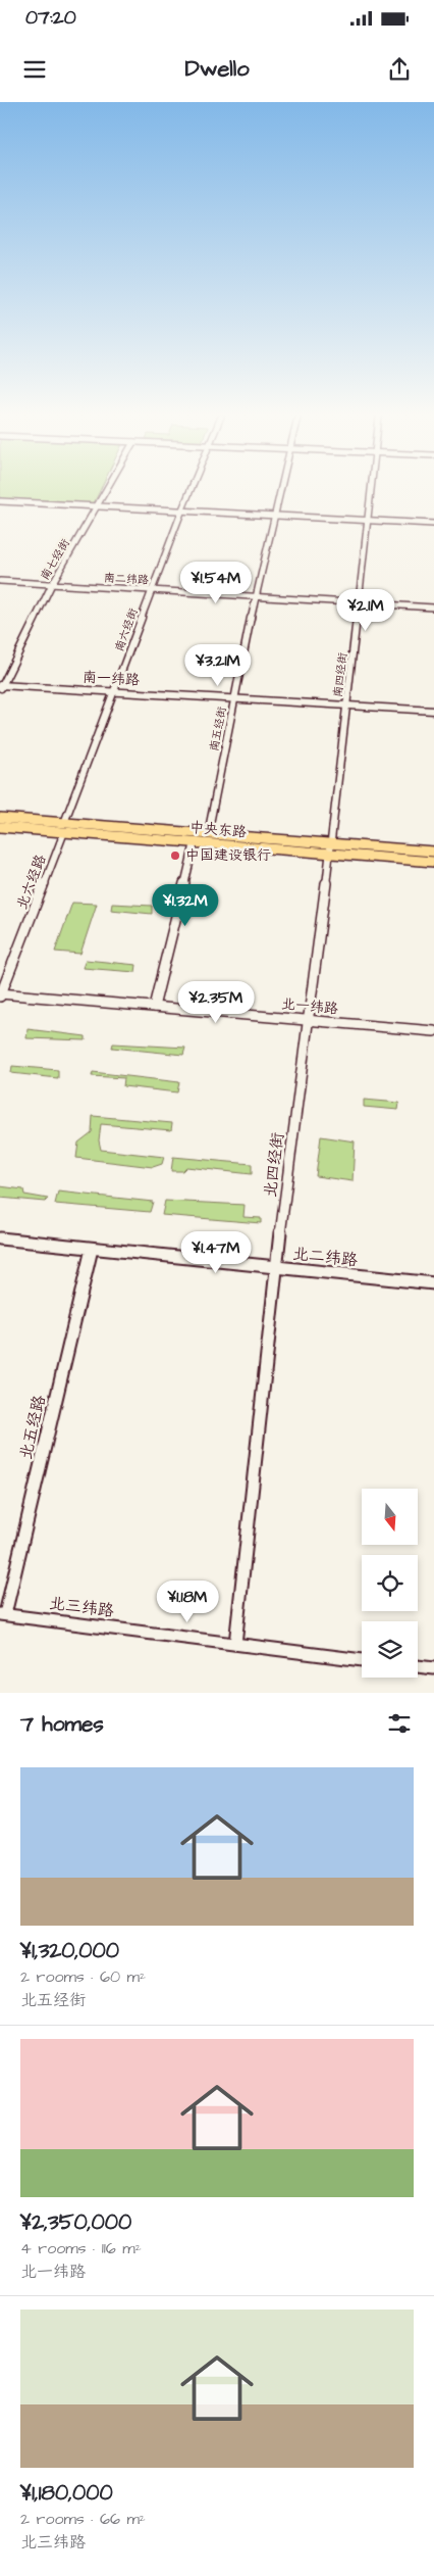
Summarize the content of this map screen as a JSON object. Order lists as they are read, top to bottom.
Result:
{
  "streets": {
    "main road": ["中央东路"],
    "street": [
      "南七经街",
      "南二纬路",
      "南六经街",
      "南四经街",
      "南一纬路",
      "南五经街",
      "北六经路",
      "北一纬路",
      "北四经街",
      "北二纬路",
      "北五经路",
      "北三纬路"
    ]
  },
  "crossings": [
    ["南七经街", "南二纬路"],
    ["南七经街", "南一纬路"],
    ["南二纬路", "南六经街"],
    ["南二纬路", "南四经街"],
    ["南二纬路", "南五经街"],
    ["南六经街", "南一纬路"],
    ["南六经街", "中央东路"],
    ["南六经街", "北六经路"],
    ["南四经街", "南一纬路"],
    ["南四经街", "中央东路"],
    ["南四经街", "北四经街"],
    ["南一纬路", "南五经街"],
    ["南五经街", "中央东路"],
    ["中央东路", "北六经路"],
    ["中央东路", "北四经街"],
    ["北六经路", "北一纬路"],
    ["北一纬路", "北四经街"],
    ["北四经街", "北二纬路"],
    ["北四经街", "北三纬路"],
    ["北二纬路", "北五经路"],
    ["北五经路", "北三纬路"]
  ],
  "places": ["中国建设银行"],
  "north": "bottom",
  "page": {
    "status": "07:20",
    "header": "Dwello",
    "price": [
      "¥1.54M",
      "¥2.1M",
      "¥3.21M",
      "¥1.32M",
      "¥2.35M",
      "¥1.47M",
      "¥1.18M"
    ],
    "heading": "7 homes",
    "list": [
      {
        "name": "¥1,320,000",
        "note": "2 rooms · 60 m² · 北五经街"
      },
      {
        "name": "¥2,350,000",
        "note": "4 rooms · 116 m² · 北一纬路"
      },
      {
        "name": "¥1,180,000",
        "note": "2 rooms · 66 m² · 北三纬路"
      }
    ]
  }
}
